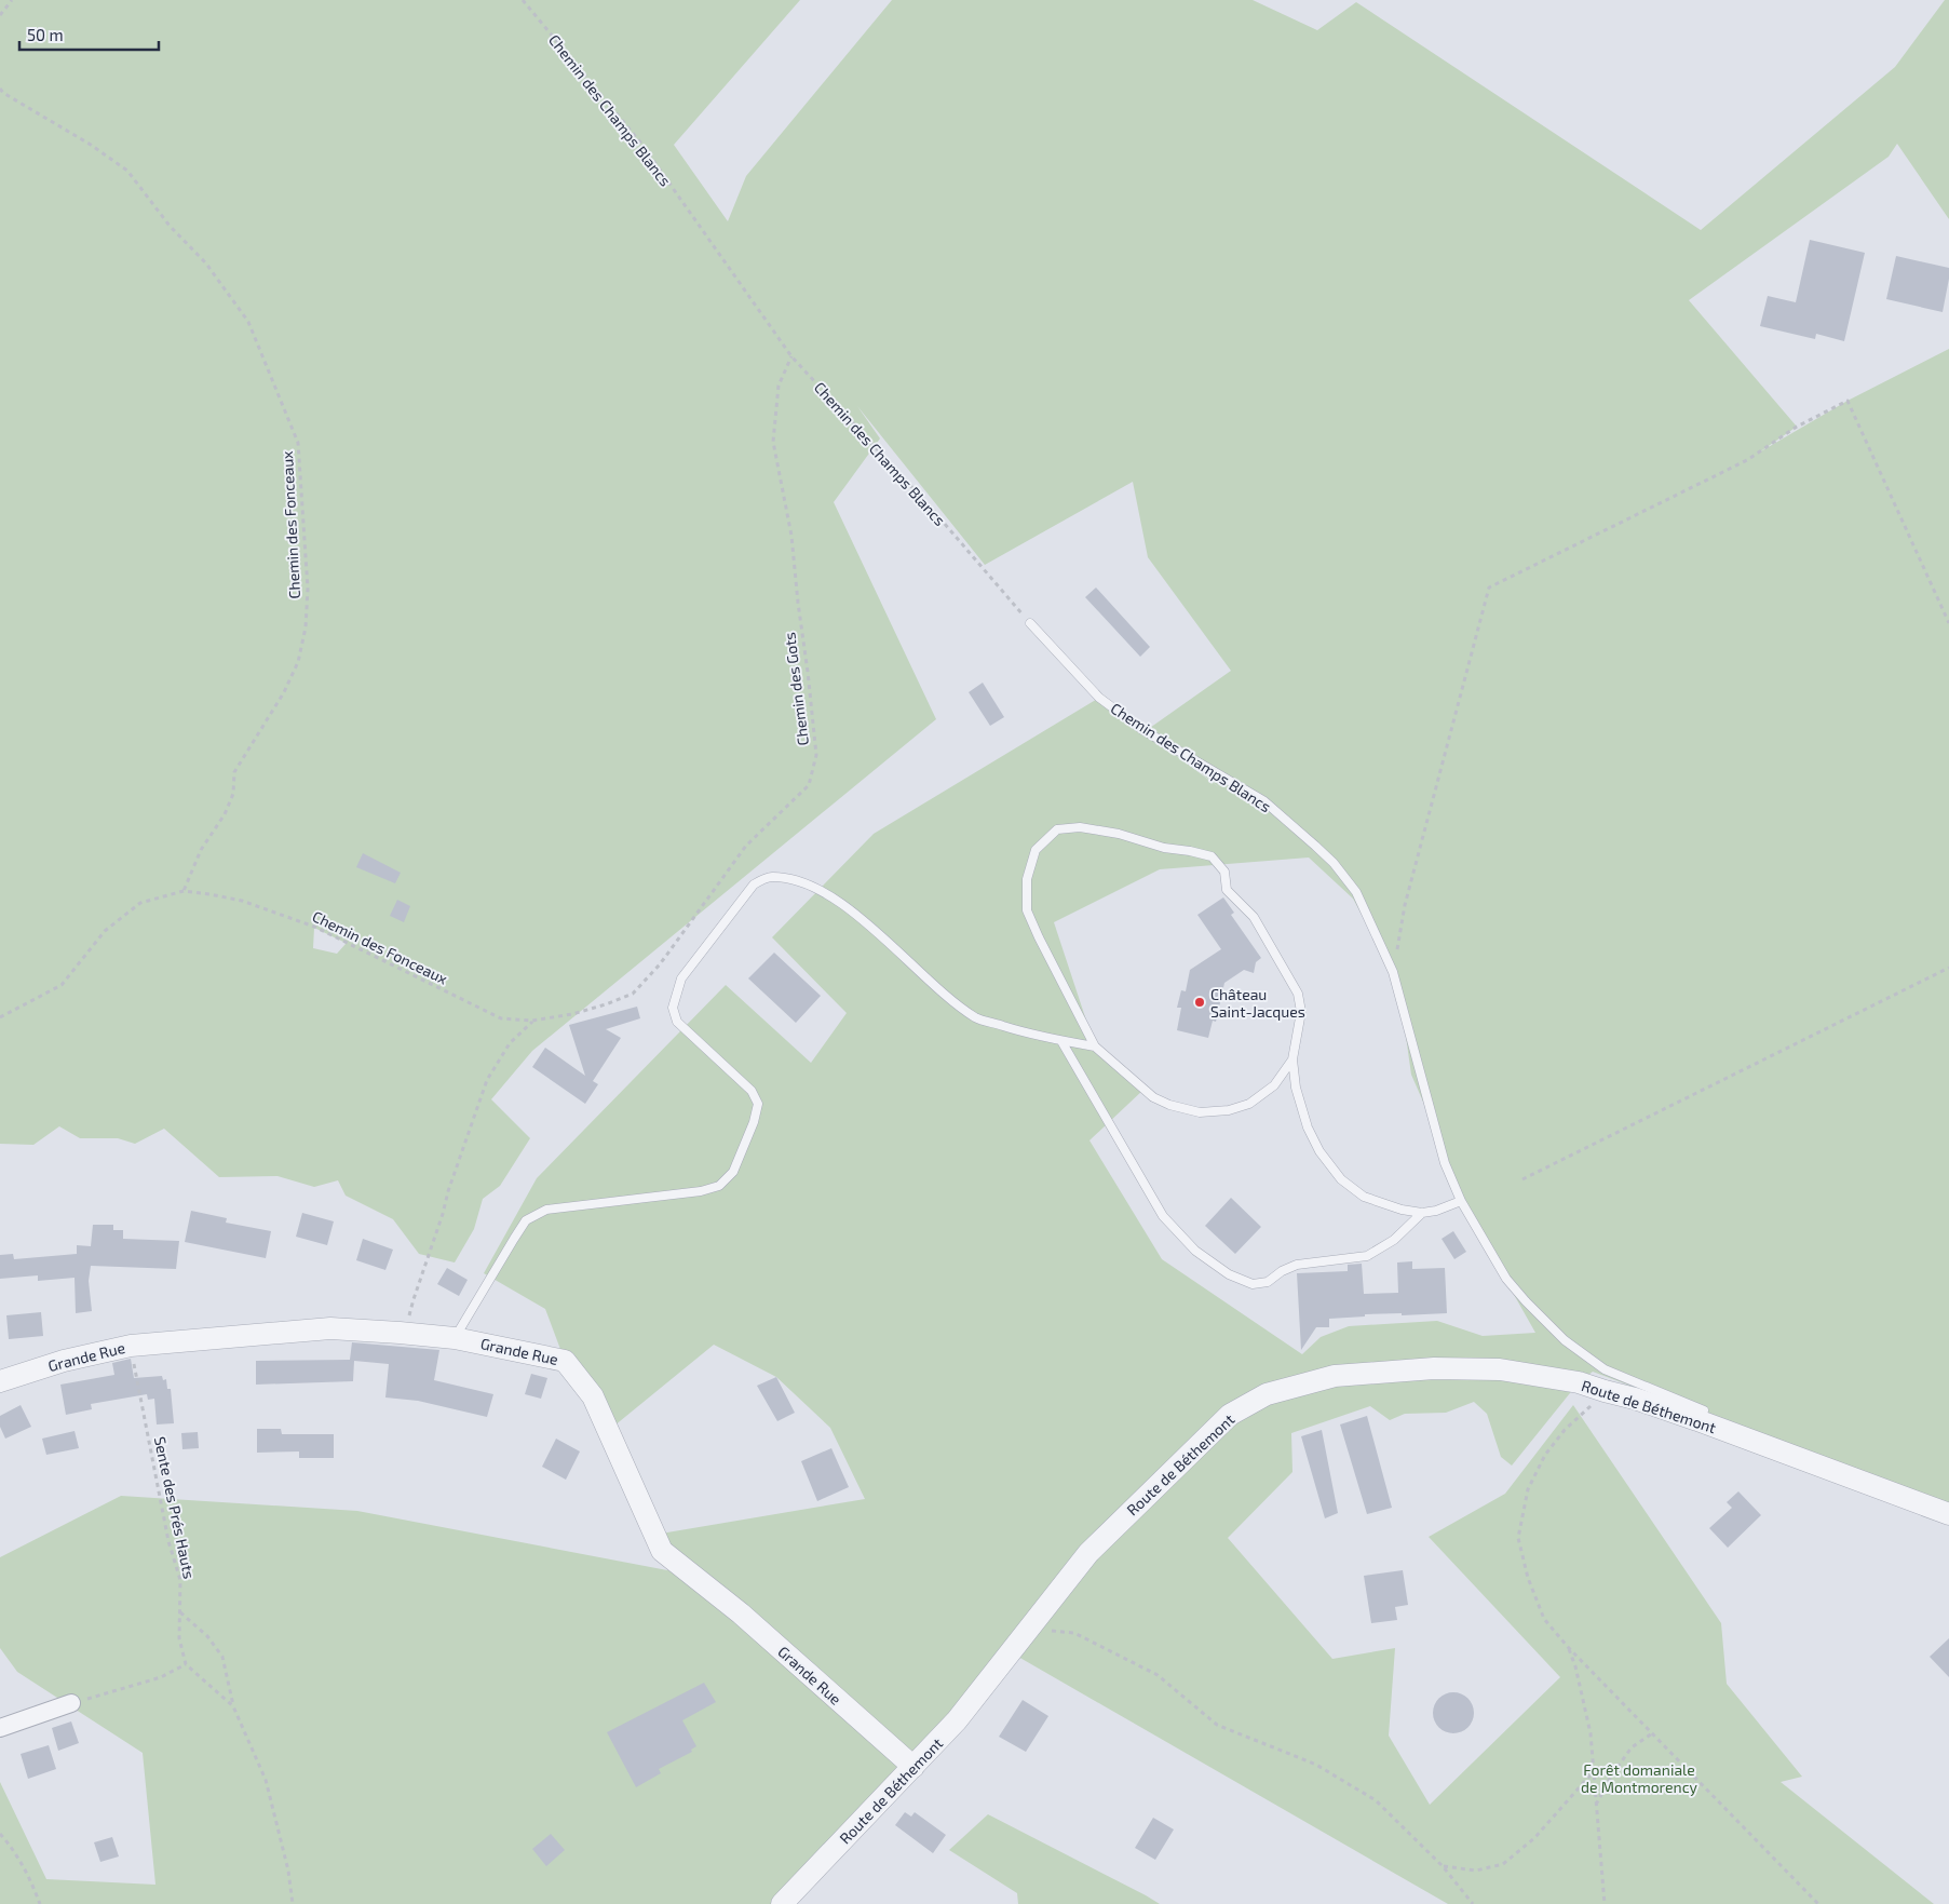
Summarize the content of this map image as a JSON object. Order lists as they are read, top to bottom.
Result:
{
  "streets": {
    "street": ["Grande Rue", "Route de Béthemont"],
    "lane": ["Chemin des Champs Blancs"],
    "path": ["Chemin des Fonceaux", "Chemin des Gots", "Sente des Prés Hauts"]
  },
  "crossings": [
    ["Chemin des Champs Blancs", "Chemin des Gots"],
    ["Chemin des Champs Blancs", "Route de Béthemont"],
    ["Chemin des Fonceaux", "Chemin des Gots"],
    ["Grande Rue", "Route de Béthemont"],
    ["Grande Rue", "Sente des Prés Hauts"]
  ],
  "parks": ["Forêt domaniale de Montmorency"],
  "places": ["Château Saint-Jacques"],
  "scale_bar": "50 m"
}
